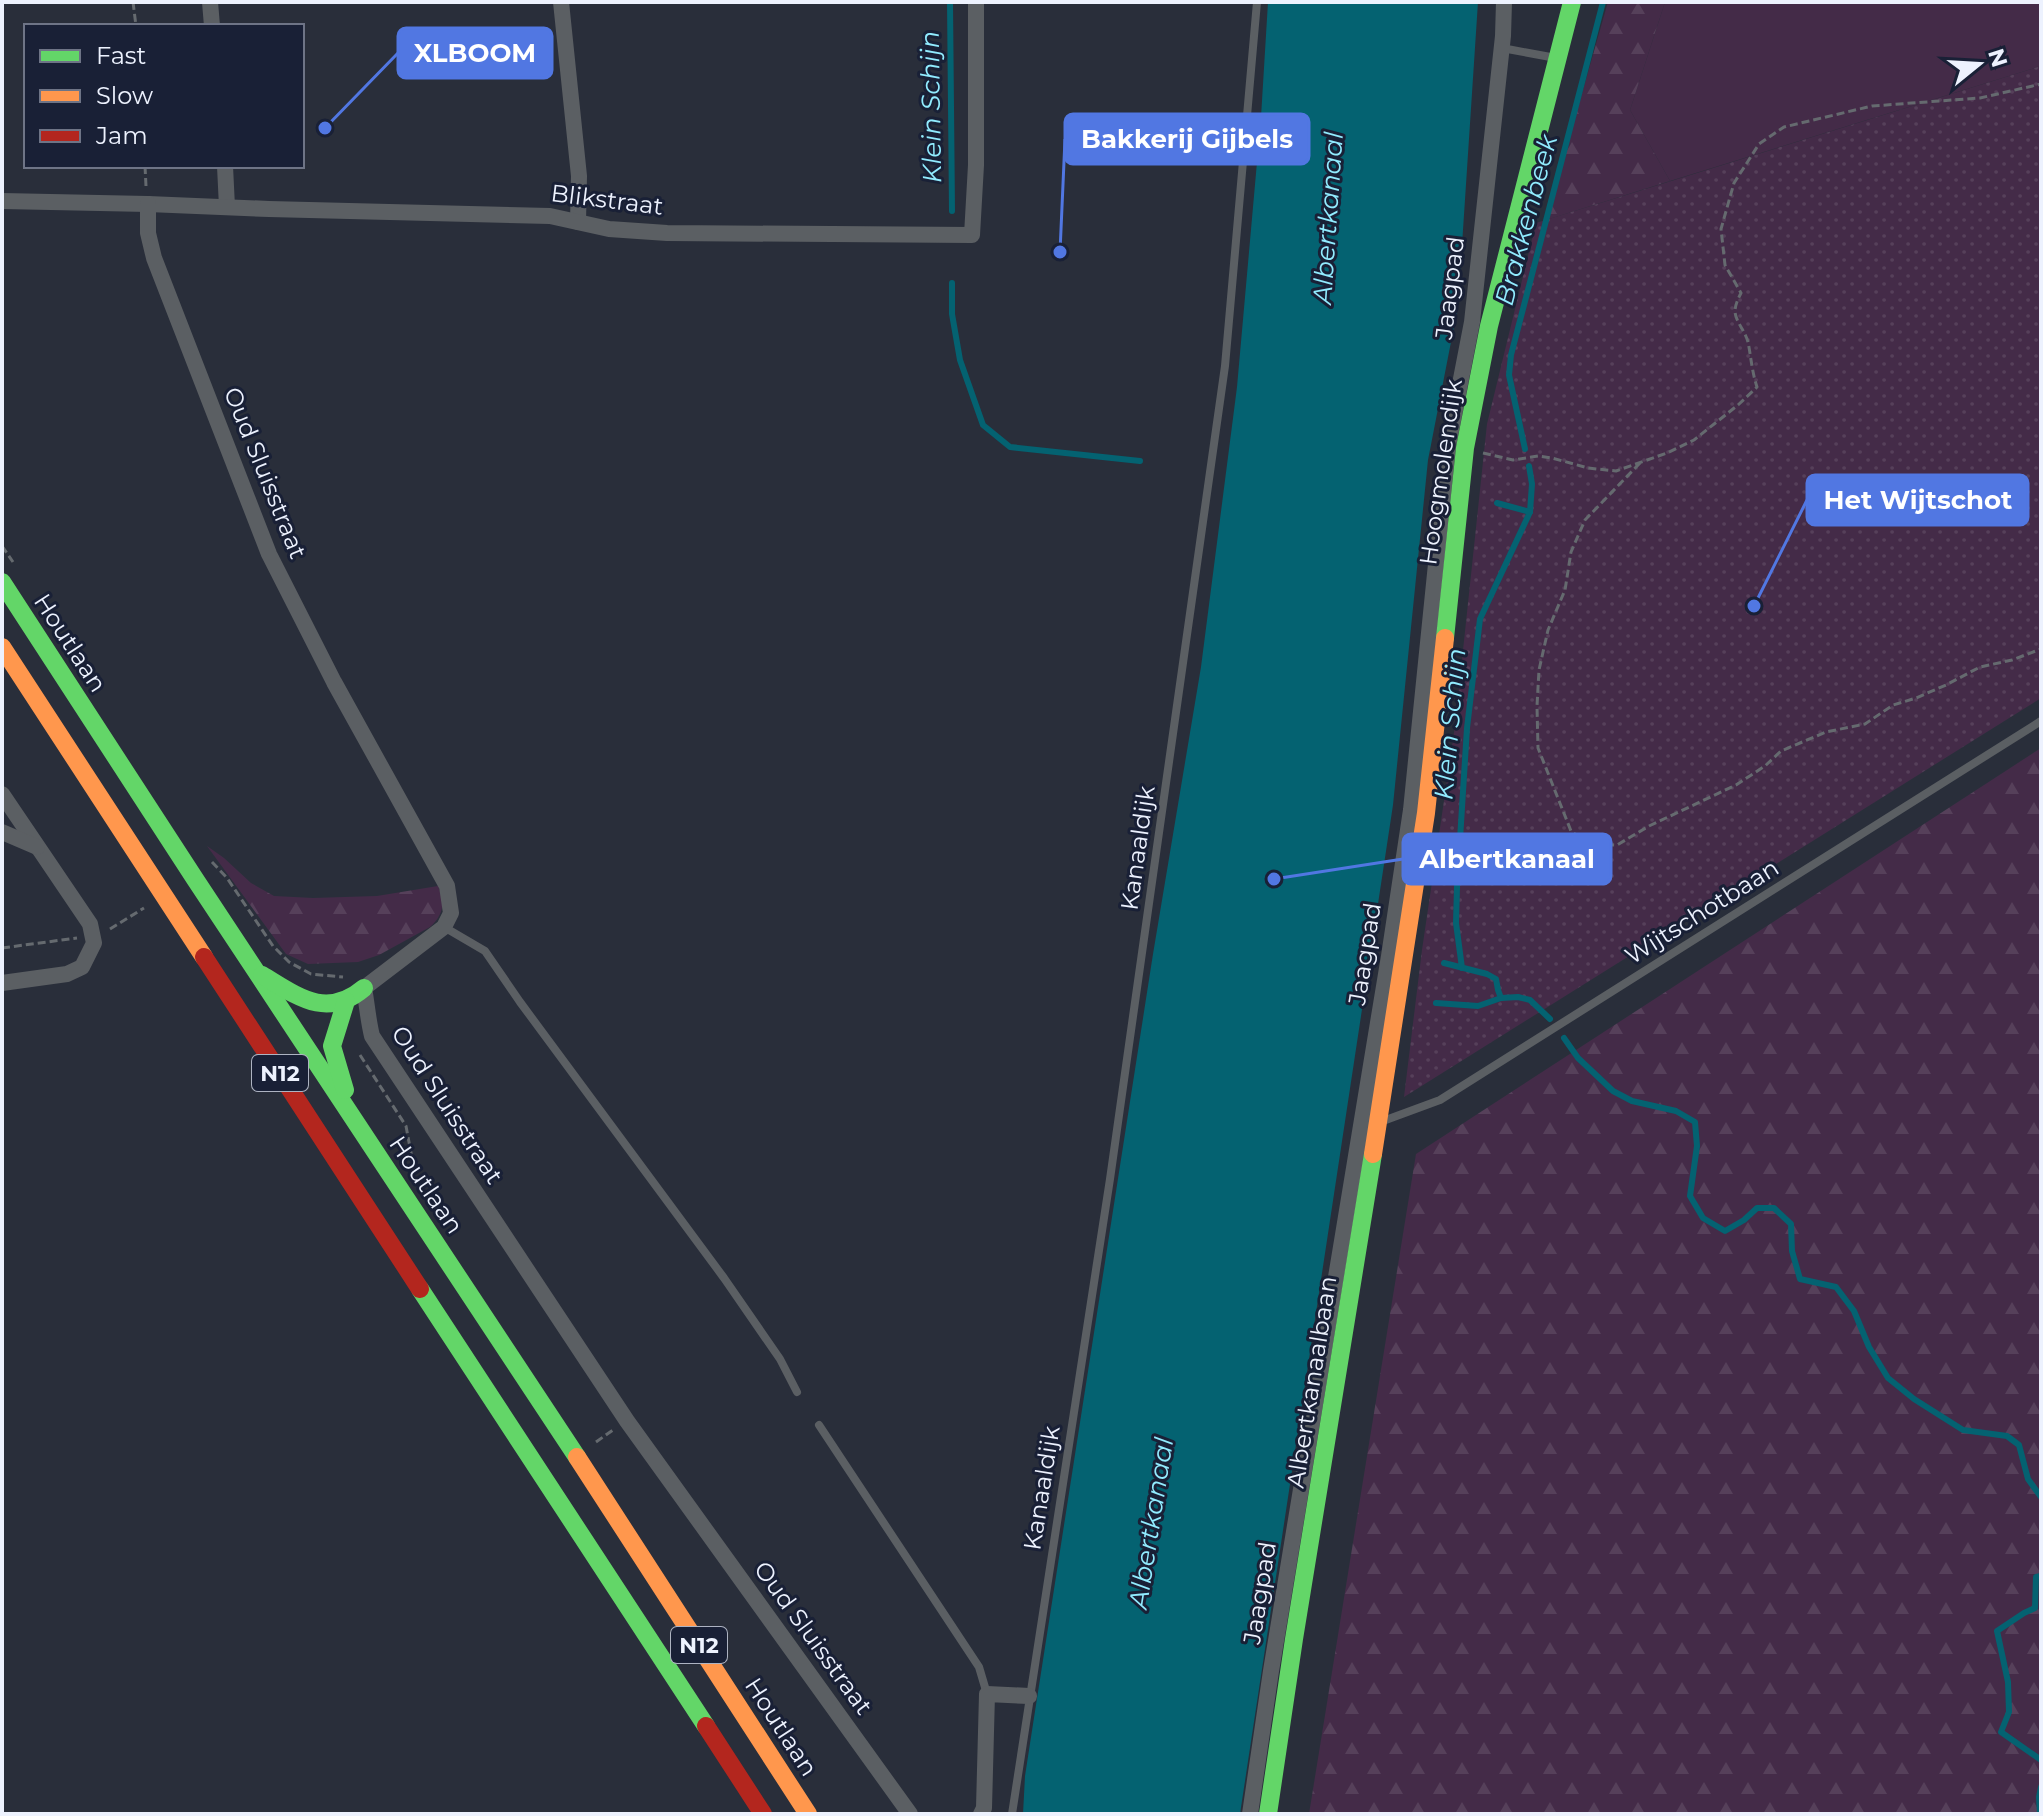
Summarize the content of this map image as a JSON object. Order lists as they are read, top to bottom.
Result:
{
  "streets": {
    "main road": [
      "Hoogmolendijk",
      "Houtlaan",
      "N12",
      "Albertkanaalbaan"
    ],
    "street": ["Blikstraat", "Jaagpad", "Oud Sluisstraat"],
    "lane": ["Kanaaldijk", "Wijtschotbaan"]
  },
  "crossings": [
    ["Blikstraat", "Oud Sluisstraat"],
    ["Hoogmolendijk", "Albertkanaalbaan"],
    ["Wijtschotbaan", "Albertkanaalbaan"]
  ],
  "water": ["Klein Schijn", "Albertkanaal", "Brakkenbeek"],
  "places": [
    "XLBOOM",
    "Bakkerij Gijbels",
    "Het Wijtschot",
    "Albertkanaal"
  ],
  "legend": ["Fast", "Slow", "Jam"],
  "north": "right"
}
